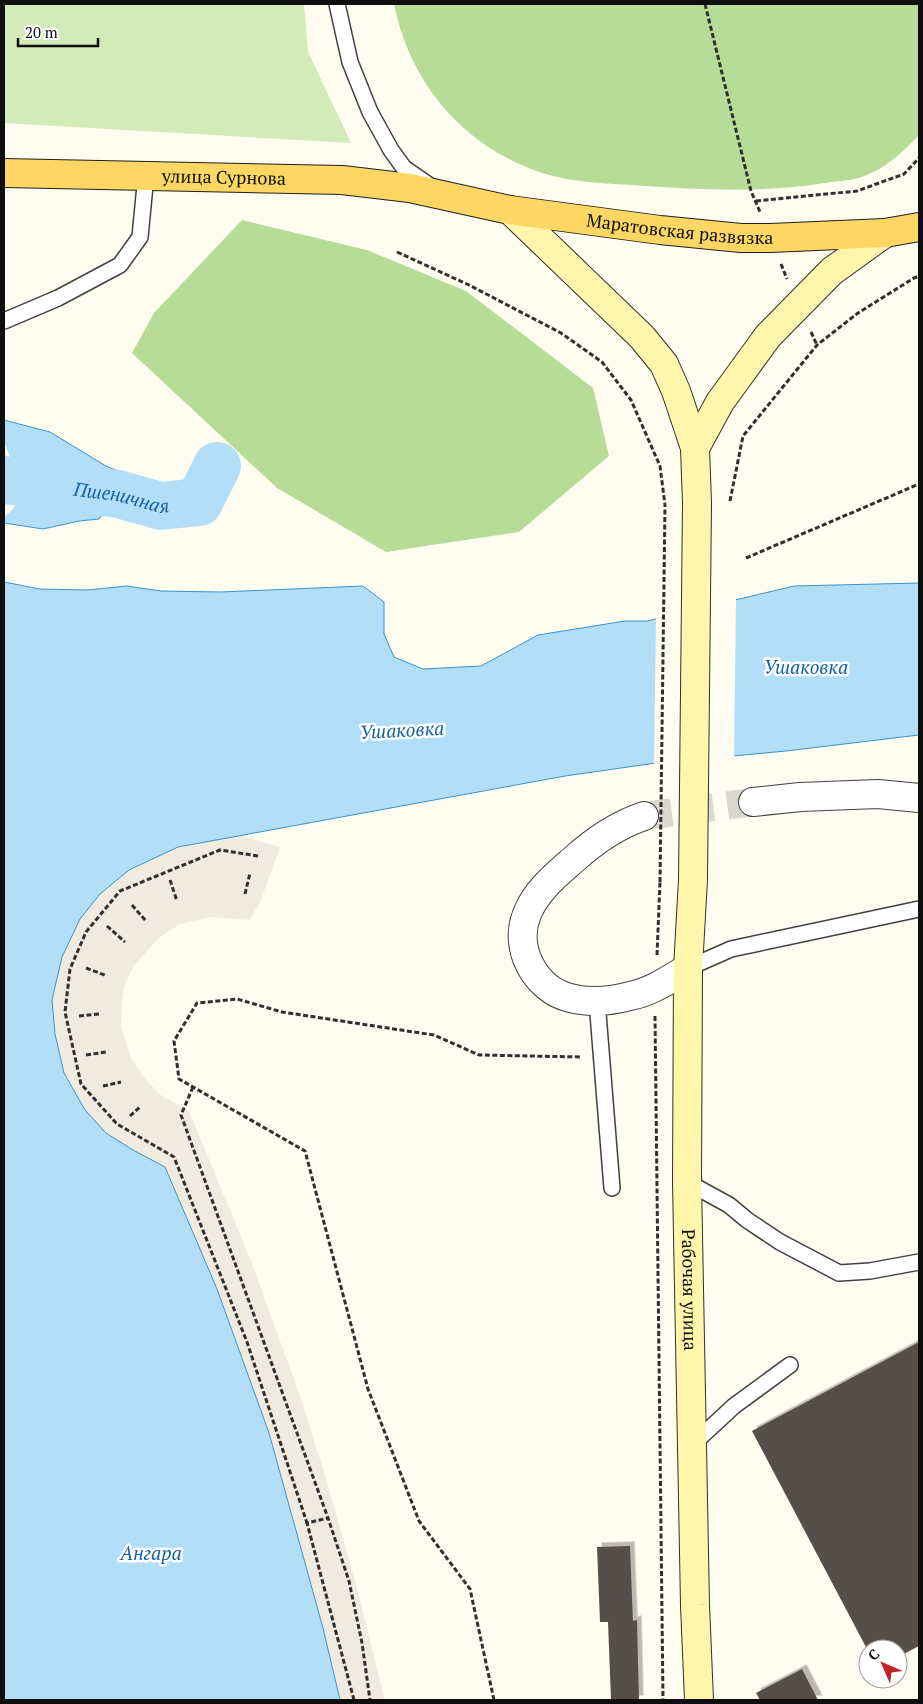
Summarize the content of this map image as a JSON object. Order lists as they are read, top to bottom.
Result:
{
  "streets": {
    "main road": ["улица Сурнова", "Маратовская развязка", "Рабочая улица"]
  },
  "crossings": [
    ["улица Сурнова", "Маратовская развязка"]
  ],
  "water": ["Пшеничная", "Ушаковка", "Ангара"],
  "scale_bar": "20 m",
  "north": "top left"
}
